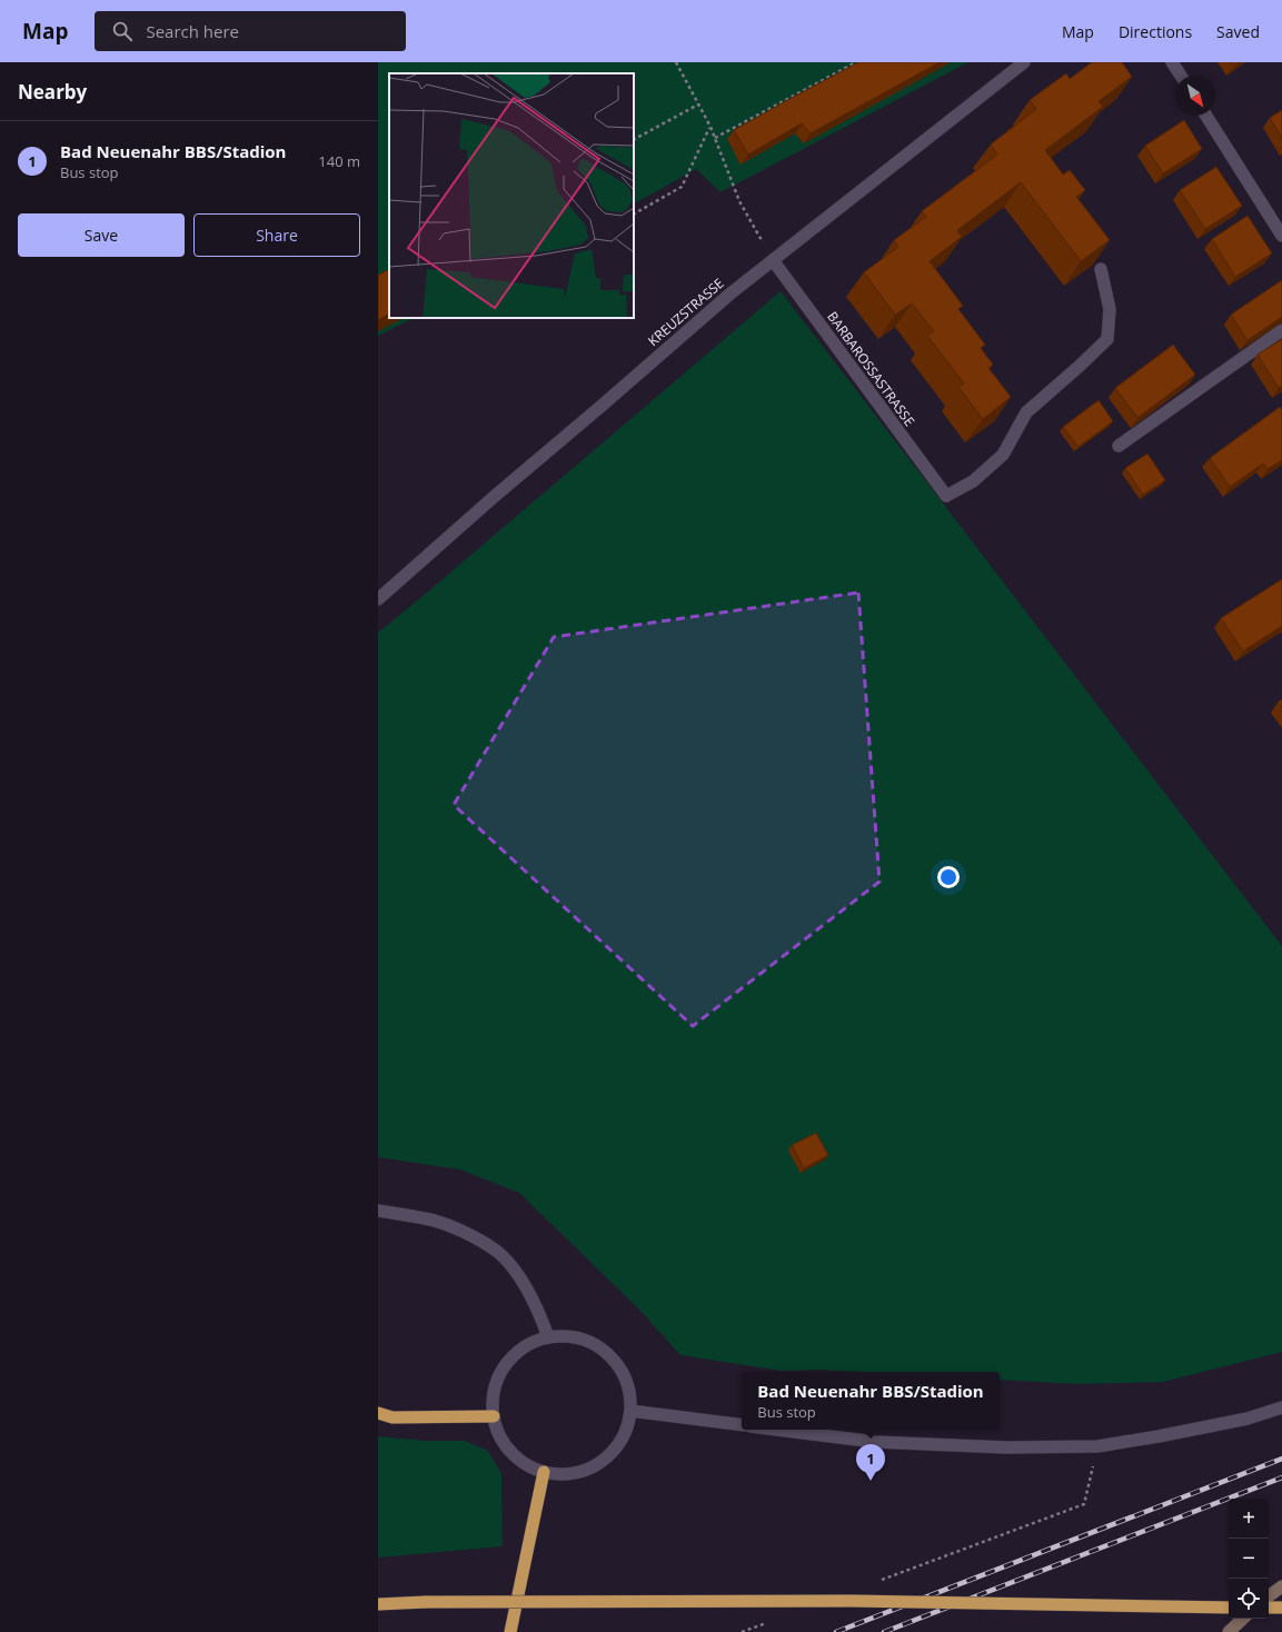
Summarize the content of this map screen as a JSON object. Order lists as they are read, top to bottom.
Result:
{
  "streets": {
    "street": ["KREUZSTRASSE", "BARBAROSSASTRASSE"]
  },
  "crossings": [
    ["KREUZSTRASSE", "BARBAROSSASTRASSE"]
  ],
  "north": "bottom right",
  "page": {
    "header": "Map",
    "search": "Search here",
    "nav": ["Map", "Directions", "Saved"],
    "heading": "Nearby",
    "list": [
      {
        "mark": "1",
        "name": "Bad Neuenahr BBS/Stadion",
        "note": "Bus stop",
        "value": "140 m"
      }
    ],
    "buttons": ["Save", "Share"],
    "popup": ["Bad Neuenahr BBS/Stadion", "Bus stop"],
    "pins": "1",
    "map_buttons": ["+", "−"]
  }
}
